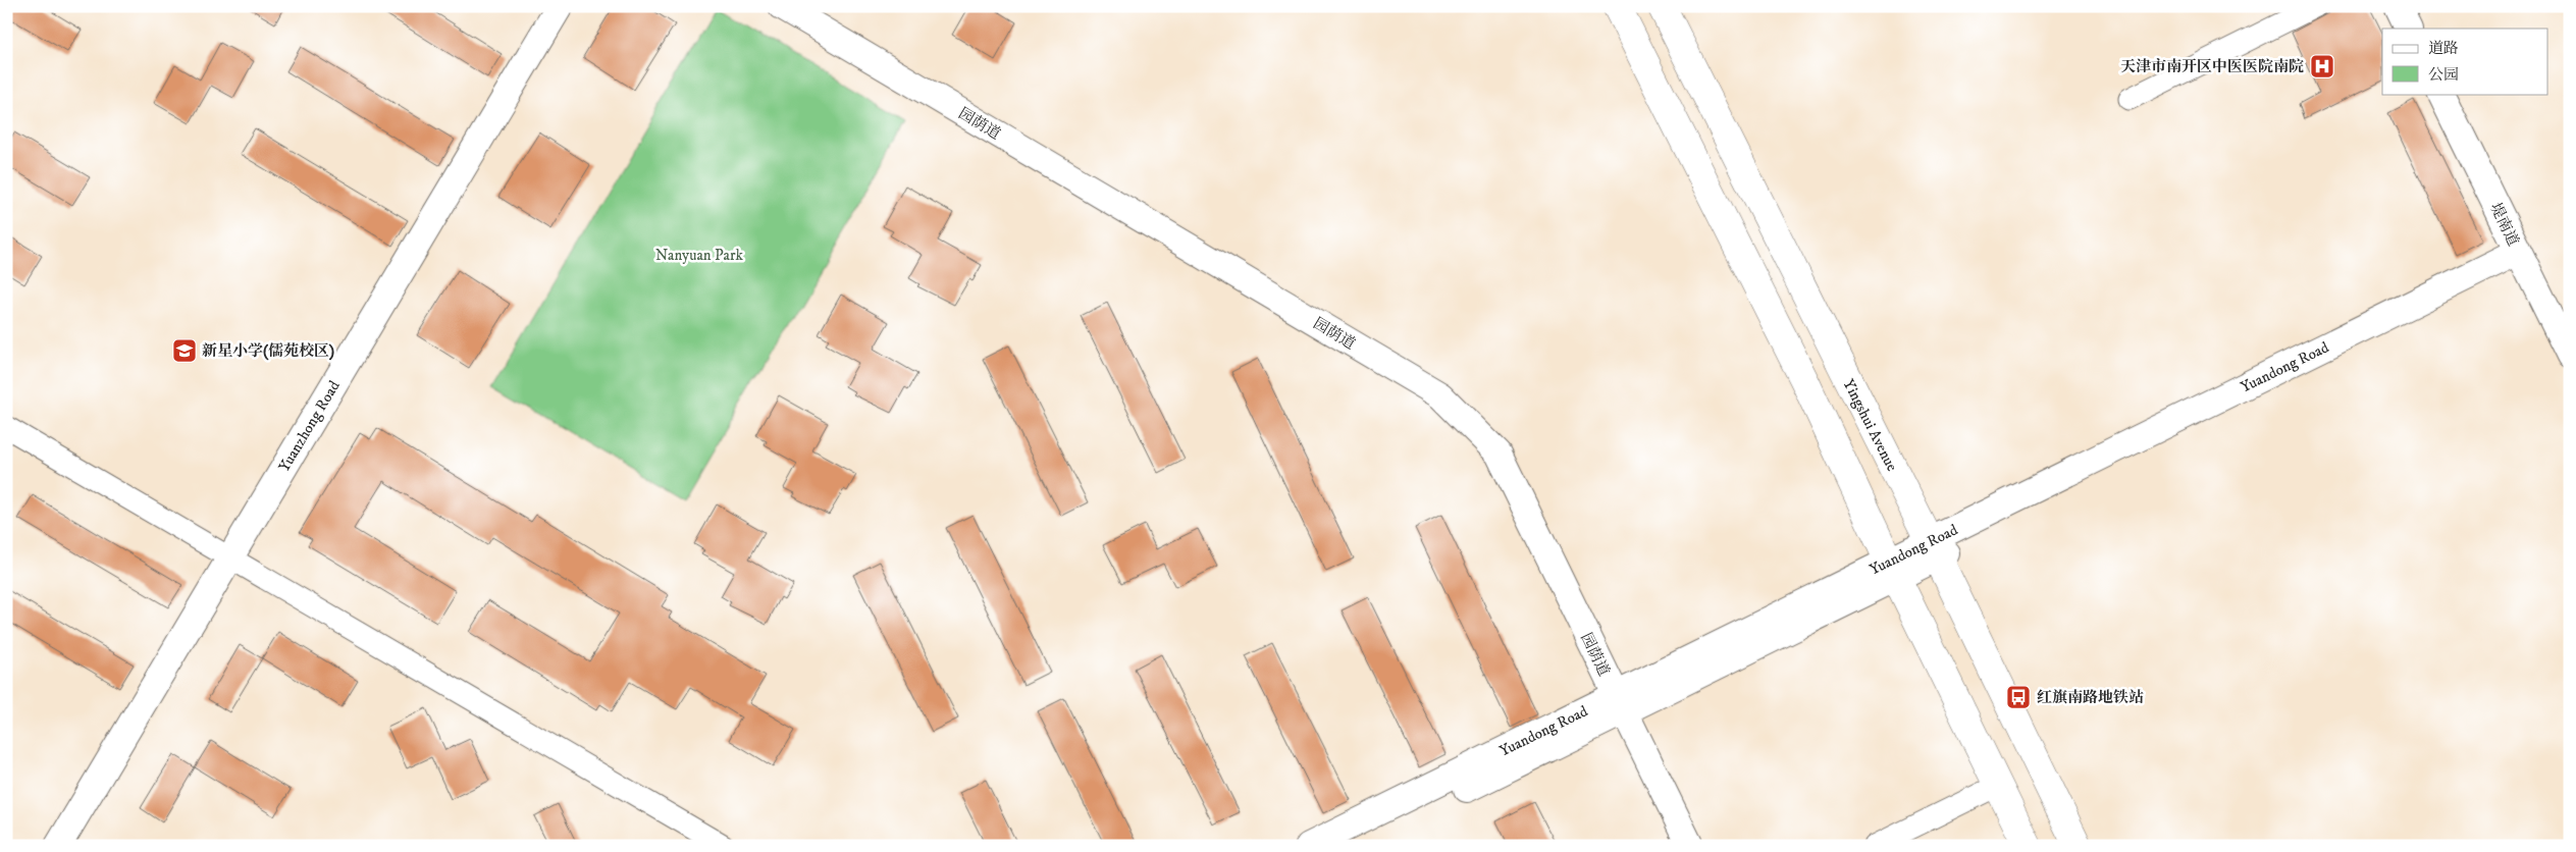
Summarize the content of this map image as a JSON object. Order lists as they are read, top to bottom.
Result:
{
  "streets": {
    "main road": ["Yingshui Avenue"],
    "street": [
      "园荫道",
      "堤南道",
      "Yuandong Road",
      "Yuanzhong Road"
    ]
  },
  "crossings": [
    ["园荫道", "Yuandong Road"],
    ["堤南道", "Yuandong Road"],
    ["Yuandong Road", "Yingshui Avenue"]
  ],
  "parks": ["Nanyuan Park"],
  "places": {
    "hospital": ["天津市南开区中医医院南院"],
    "school or university": ["新星小学(儒苑校区)"],
    "bus stop": ["红旗南路地铁站"]
  },
  "legend": ["道路", "公园"]
}
